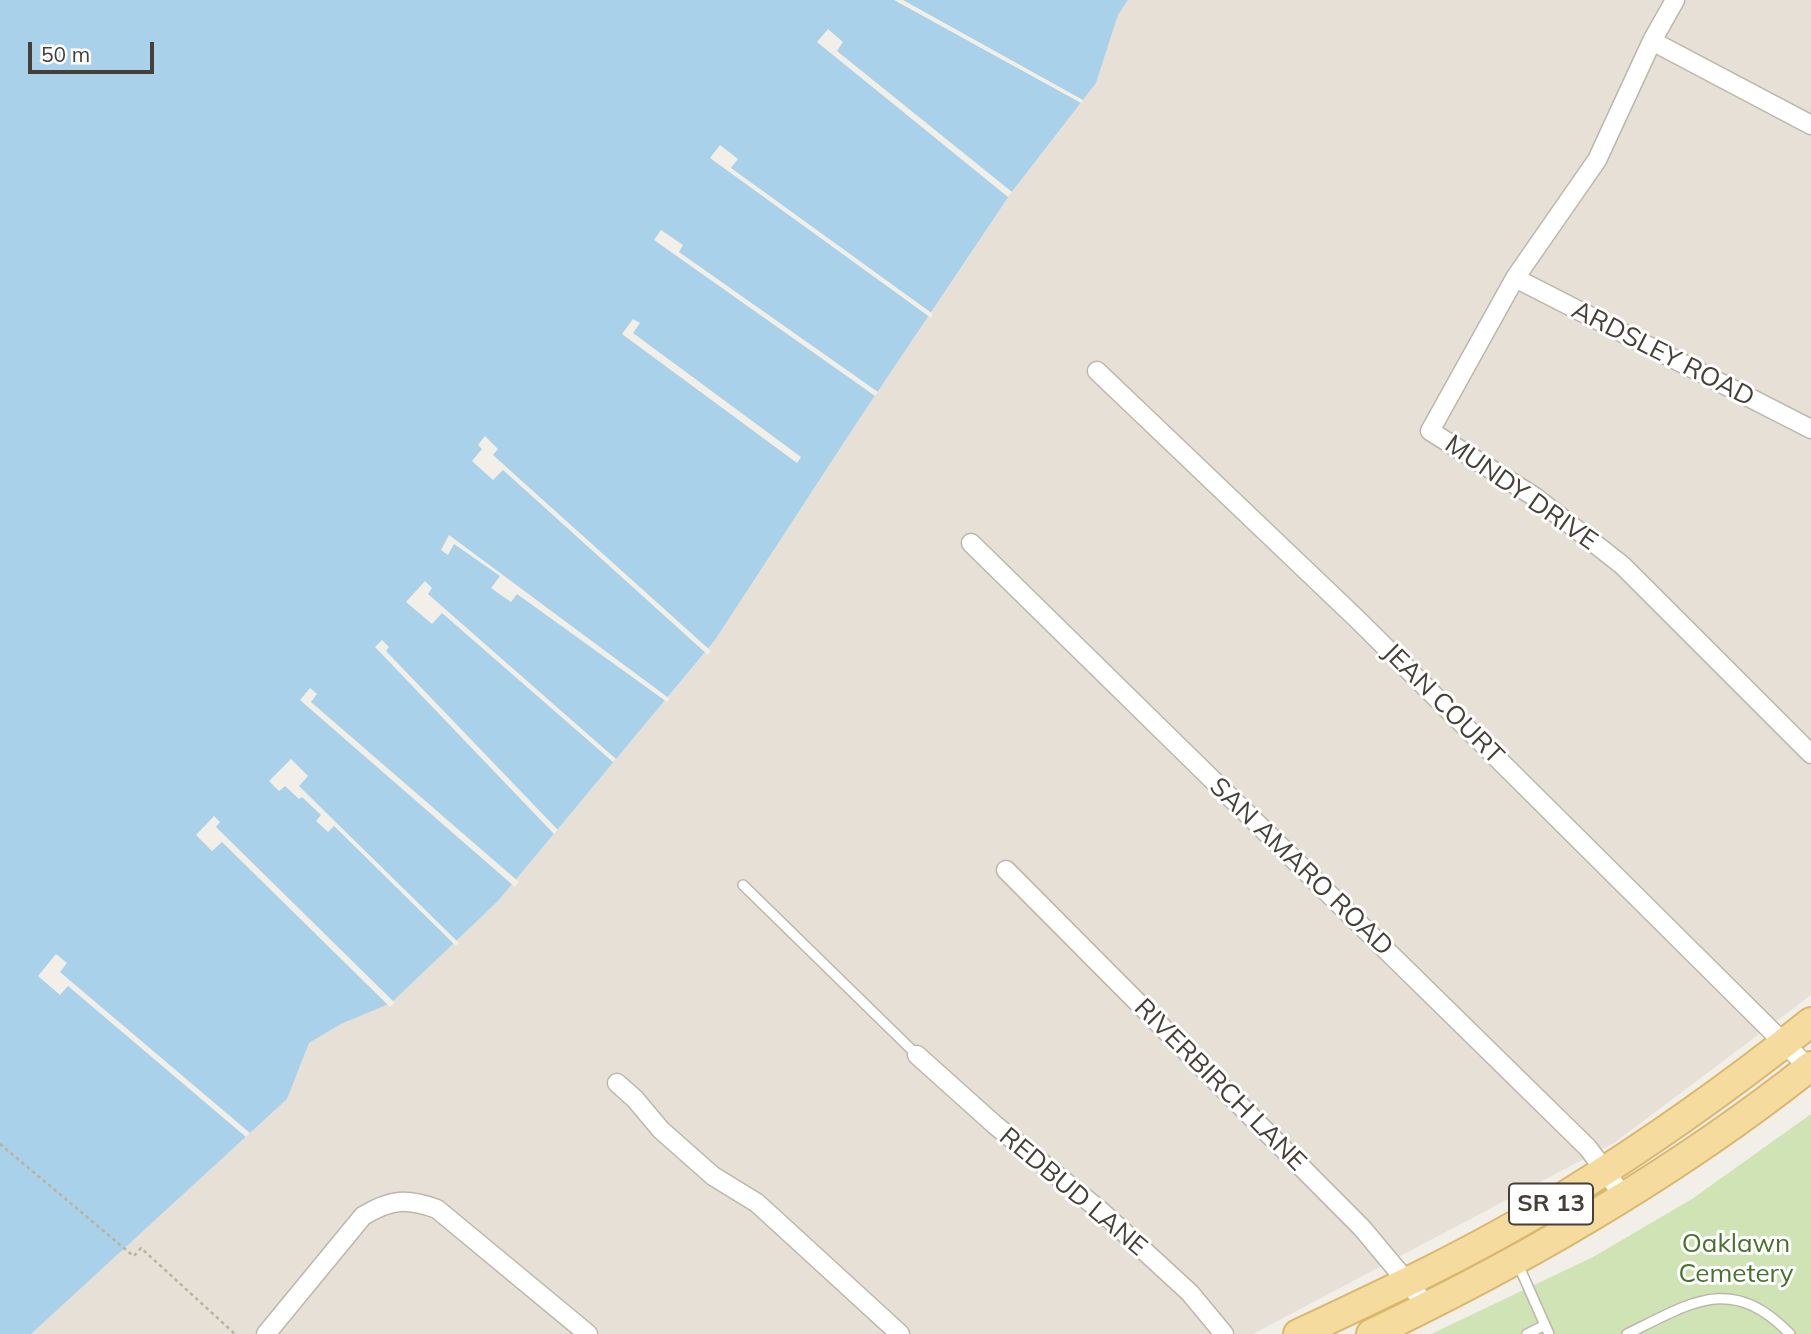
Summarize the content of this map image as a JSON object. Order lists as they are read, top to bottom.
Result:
{
  "streets": {
    "main road": ["SR 13"],
    "street": [
      "ARDSLEY ROAD",
      "MUNDY DRIVE",
      "JEAN COURT",
      "SAN AMARO ROAD",
      "RIVERBIRCH LANE",
      "REDBUD LANE"
    ]
  },
  "crossings": [
    ["ARDSLEY ROAD", "MUNDY DRIVE"],
    ["JEAN COURT", "SR 13"],
    ["SAN AMARO ROAD", "SR 13"],
    ["RIVERBIRCH LANE", "SR 13"]
  ],
  "parks": ["Oaklawn Cemetery"],
  "scale_bar": "50 m"
}
